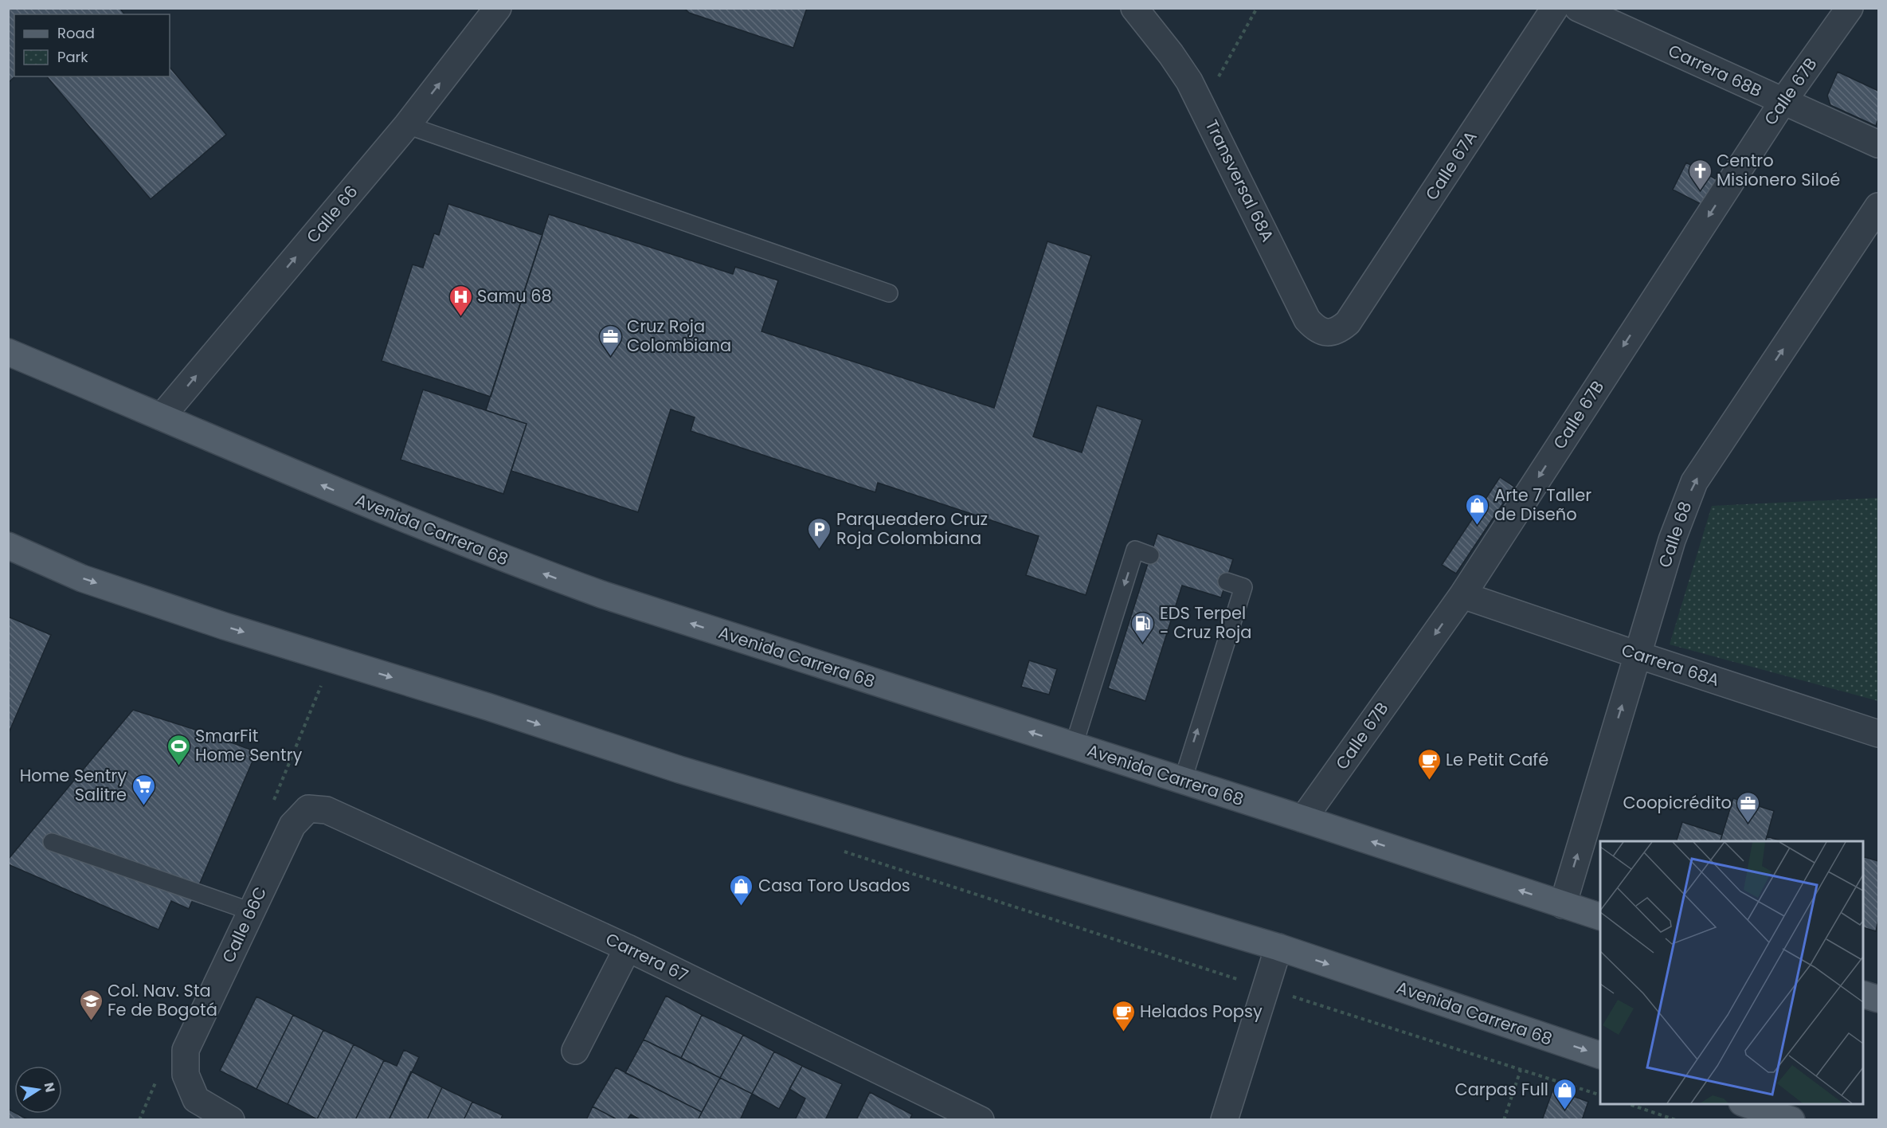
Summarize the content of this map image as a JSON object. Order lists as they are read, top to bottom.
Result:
{
  "streets": {
    "main road": ["Avenida Carrera 68"],
    "street": [
      "Carrera 68B",
      "Calle 67B",
      "Calle 67A",
      "Transversal 68A",
      "Calle 66",
      "Calle 68",
      "Carrera 68A",
      "Calle 66C",
      "Carrera 67"
    ]
  },
  "crossings": [
    ["Carrera 68B", "Calle 67B"],
    ["Calle 67B", "Avenida Carrera 68"],
    ["Calle 67B", "Carrera 68A"],
    ["Calle 67A", "Transversal 68A"],
    ["Calle 66", "Avenida Carrera 68"],
    ["Avenida Carrera 68", "Calle 68"],
    ["Calle 68", "Carrera 68A"],
    ["Calle 66C", "Carrera 67"]
  ],
  "one_way": ["Calle 67B", "Calle 66", "Calle 68"],
  "places": {
    "church": ["Centro Misionero Siloé"],
    "hospital": ["Samu 68"],
    "office": ["Cruz Roja Colombiana", "Coopicrédito"],
    "shop": ["Arte 7 Taller de Diseño", "Casa Toro Usados", "Carpas Full"],
    "parking": ["Parqueadero Cruz Roja Colombiana"],
    "fuel station": ["EDS Terpel - Cruz Roja"],
    "sports": ["SmarFit Home Sentry"],
    "cafe": ["Le Petit Café", "Helados Popsy"],
    "supermarket": ["Home Sentry Salitre"],
    "school or university": ["Col. Nav. Sta Fe de Bogotá"]
  },
  "legend": ["Road", "Park"],
  "north": "right"
}
